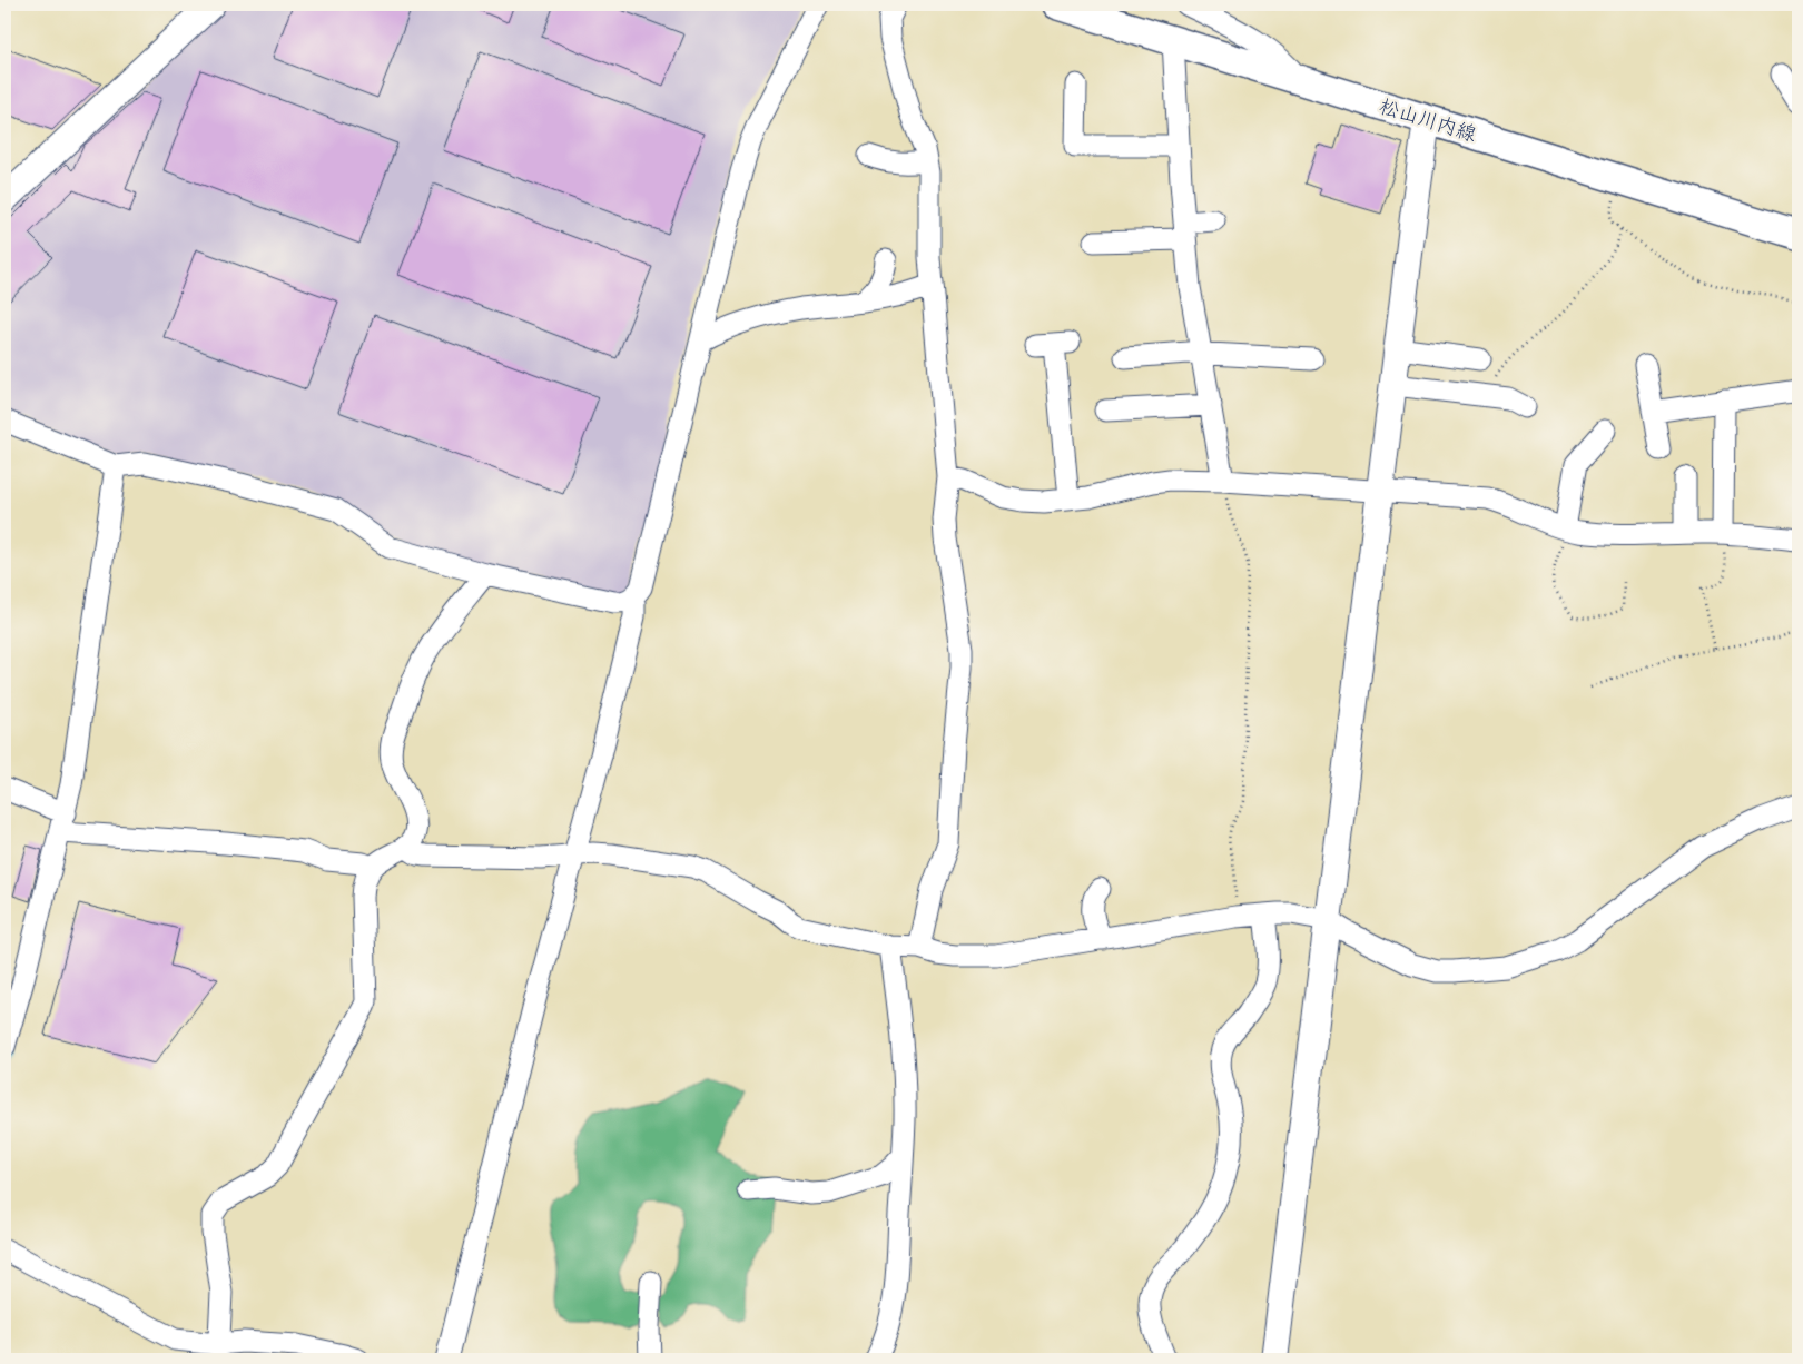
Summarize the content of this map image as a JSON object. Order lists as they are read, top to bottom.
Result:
{
  "streets": {
    "main road": ["松山川内線"]
  }
}
